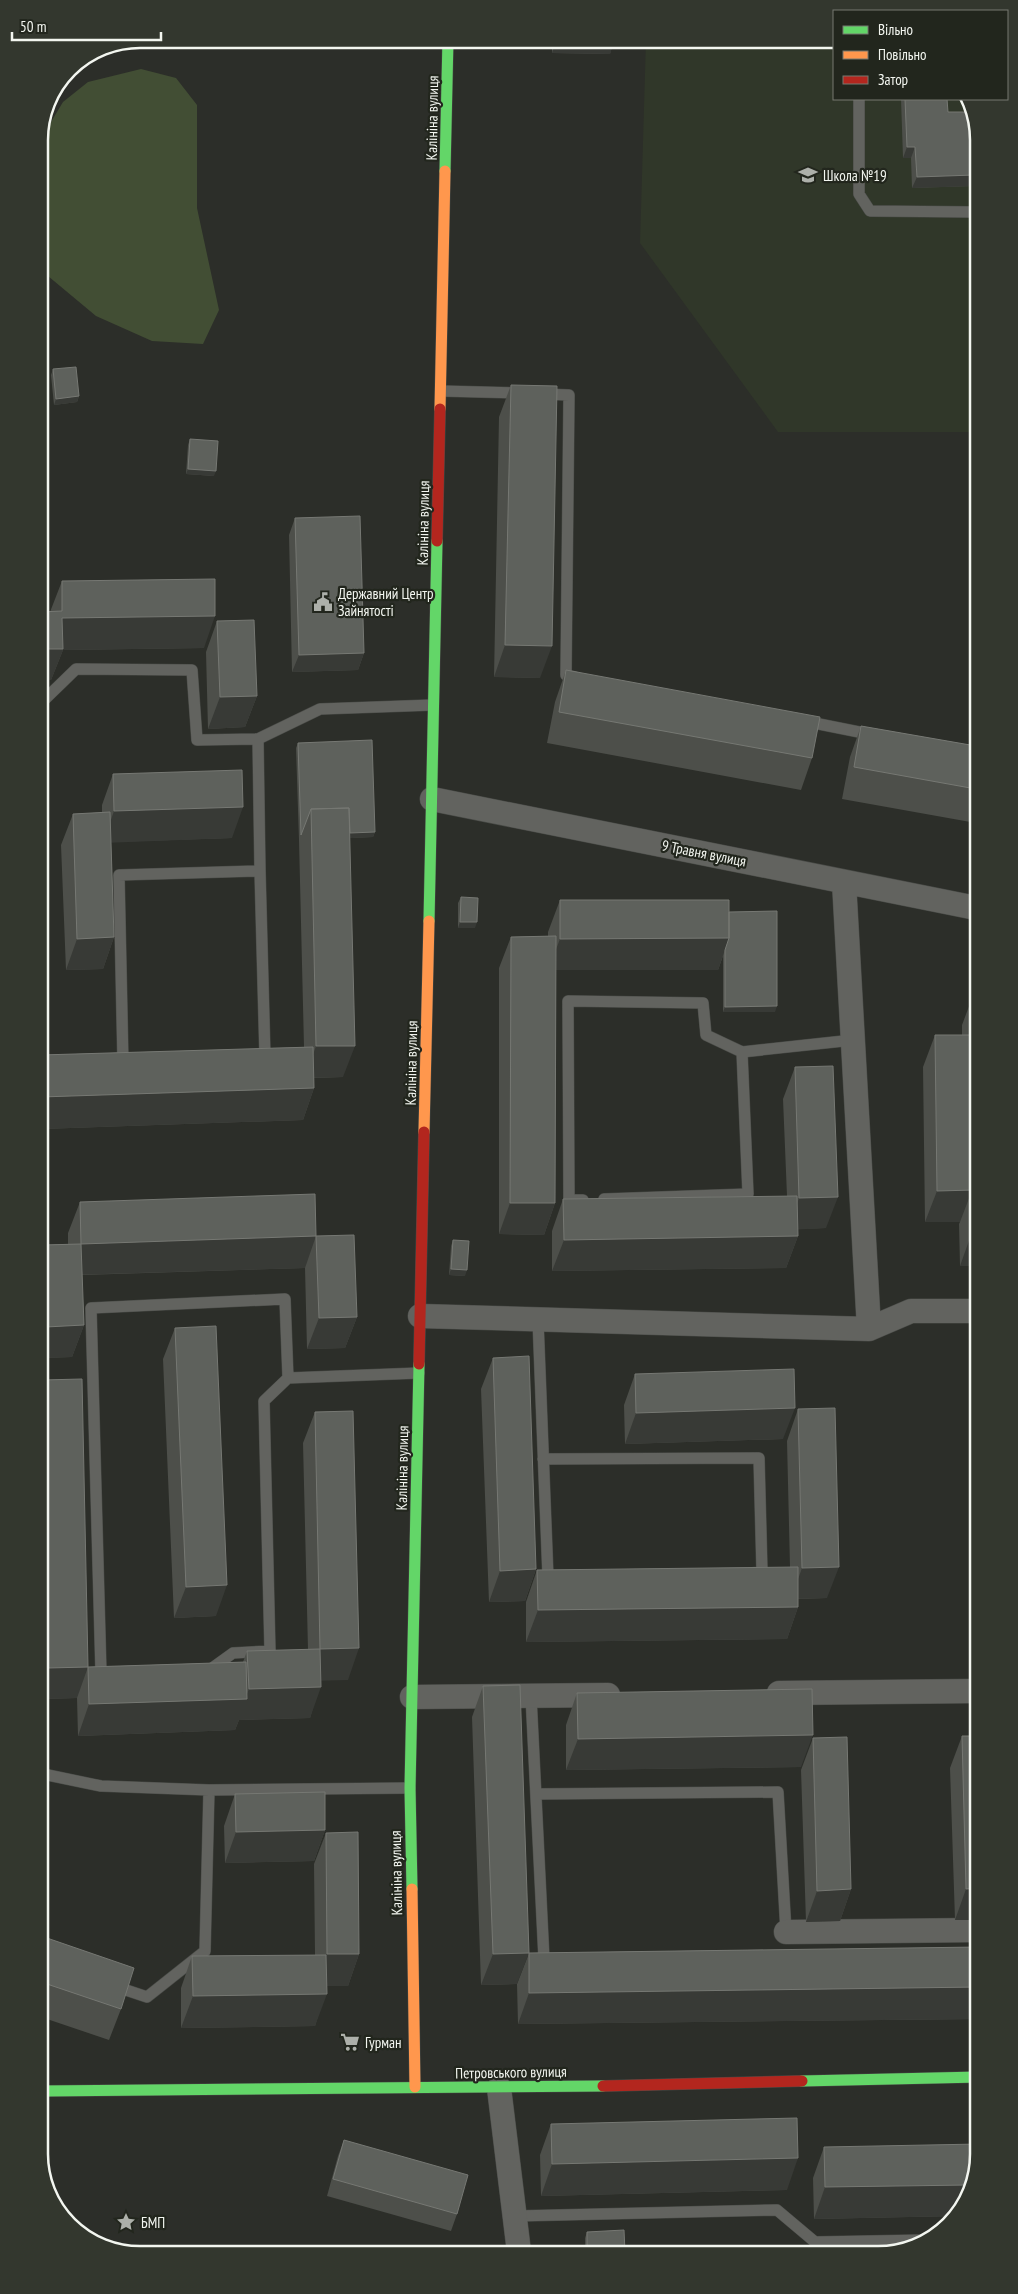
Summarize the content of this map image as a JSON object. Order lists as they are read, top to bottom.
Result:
{
  "streets": {
    "street": ["Калініна вулиця", "9 Травня вулиця", "Петровського вулиця"]
  },
  "crossings": [
    ["Калініна вулиця", "9 Травня вулиця"],
    ["Калініна вулиця", "Петровського вулиця"]
  ],
  "places": {
    "school or university": ["Школа №19"],
    "public building": ["Державний Центр Зайнятості"],
    "supermarket": ["Гурман"],
    "place": ["БМП"]
  },
  "legend": ["Вільно", "Повільно", "Затор"],
  "scale_bar": "50 m"
}
